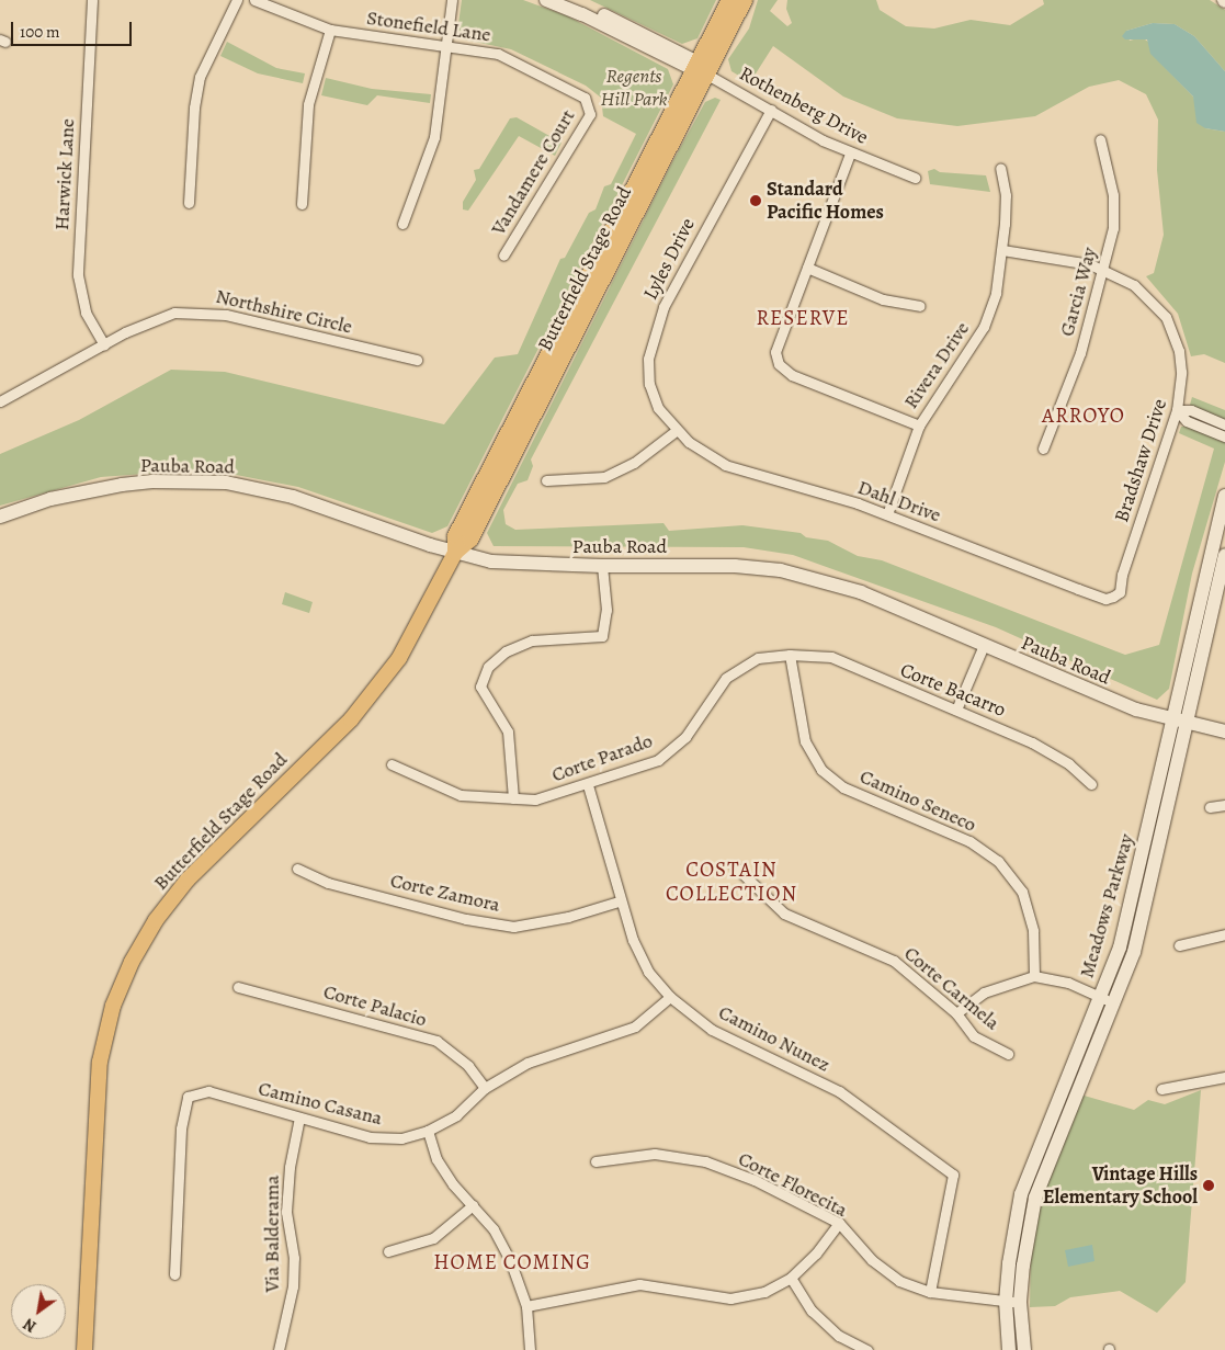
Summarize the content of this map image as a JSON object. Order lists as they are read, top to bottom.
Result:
{
  "streets": {
    "main road": ["Butterfield Stage Road", "Pauba Road", "Meadows Parkway"],
    "street": [
      "Stonefield Lane",
      "Rothenberg Drive",
      "Vandamere Court",
      "Harwick Lane",
      "Lyles Drive",
      "Garcia Way",
      "Northshire Circle",
      "Rivera Drive",
      "Bradshaw Drive",
      "Dahl Drive",
      "Corte Bacarro",
      "Corte Parado",
      "Camino Seneco",
      "Corte Zamora",
      "Corte Carmela",
      "Corte Palacio",
      "Camino Nunez",
      "Camino Casana",
      "Corte Florecita",
      "Via Balderama"
    ]
  },
  "crossings": [
    ["Stonefield Lane", "Vandamere Court"],
    ["Rothenberg Drive", "Lyles Drive"],
    ["Rothenberg Drive", "Butterfield Stage Road"],
    ["Harwick Lane", "Northshire Circle"],
    ["Lyles Drive", "Dahl Drive"],
    ["Butterfield Stage Road", "Pauba Road"],
    ["Garcia Way", "Bradshaw Drive"],
    ["Rivera Drive", "Bradshaw Drive"],
    ["Rivera Drive", "Dahl Drive"],
    ["Bradshaw Drive", "Dahl Drive"],
    ["Pauba Road", "Meadows Parkway"],
    ["Corte Bacarro", "Corte Parado"],
    ["Corte Bacarro", "Camino Seneco"],
    ["Corte Parado", "Camino Seneco"],
    ["Corte Parado", "Camino Nunez"],
    ["Corte Zamora", "Camino Nunez"],
    ["Meadows Parkway", "Corte Florecita"],
    ["Corte Palacio", "Camino Casana"],
    ["Camino Nunez", "Camino Casana"],
    ["Camino Nunez", "Corte Florecita"],
    ["Camino Casana", "Via Balderama"]
  ],
  "districts": [
    "RESERVE",
    "ARROYO",
    "COSTAIN COLLECTION",
    "HOME COMING"
  ],
  "parks": ["Regents Hill Park"],
  "places": ["Standard Pacific Homes", "Vintage Hills Elementary School"],
  "scale_bar": "100 m",
  "north": "bottom left"
}
